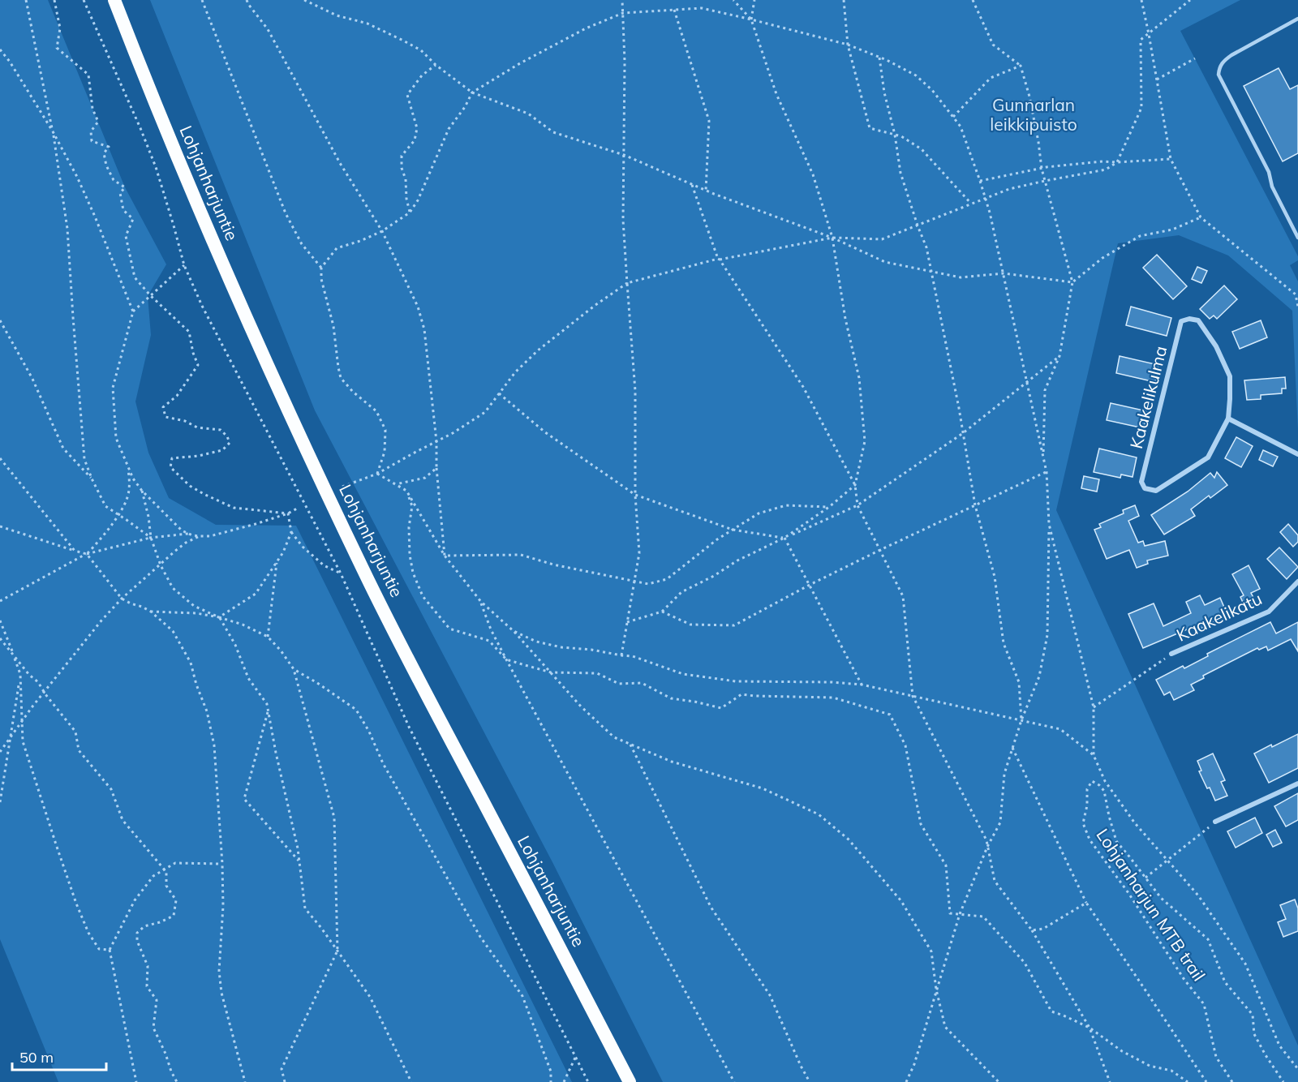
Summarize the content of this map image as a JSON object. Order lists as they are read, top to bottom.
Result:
{
  "streets": {
    "highway": ["Lohjanharjuntie"],
    "street": ["Kaakelikulma", "Kaakelikatu"],
    "path": ["Lohjanharjun MTB trail"]
  },
  "parks": ["Gunnarlan leikkipuisto"],
  "scale_bar": "50 m"
}
